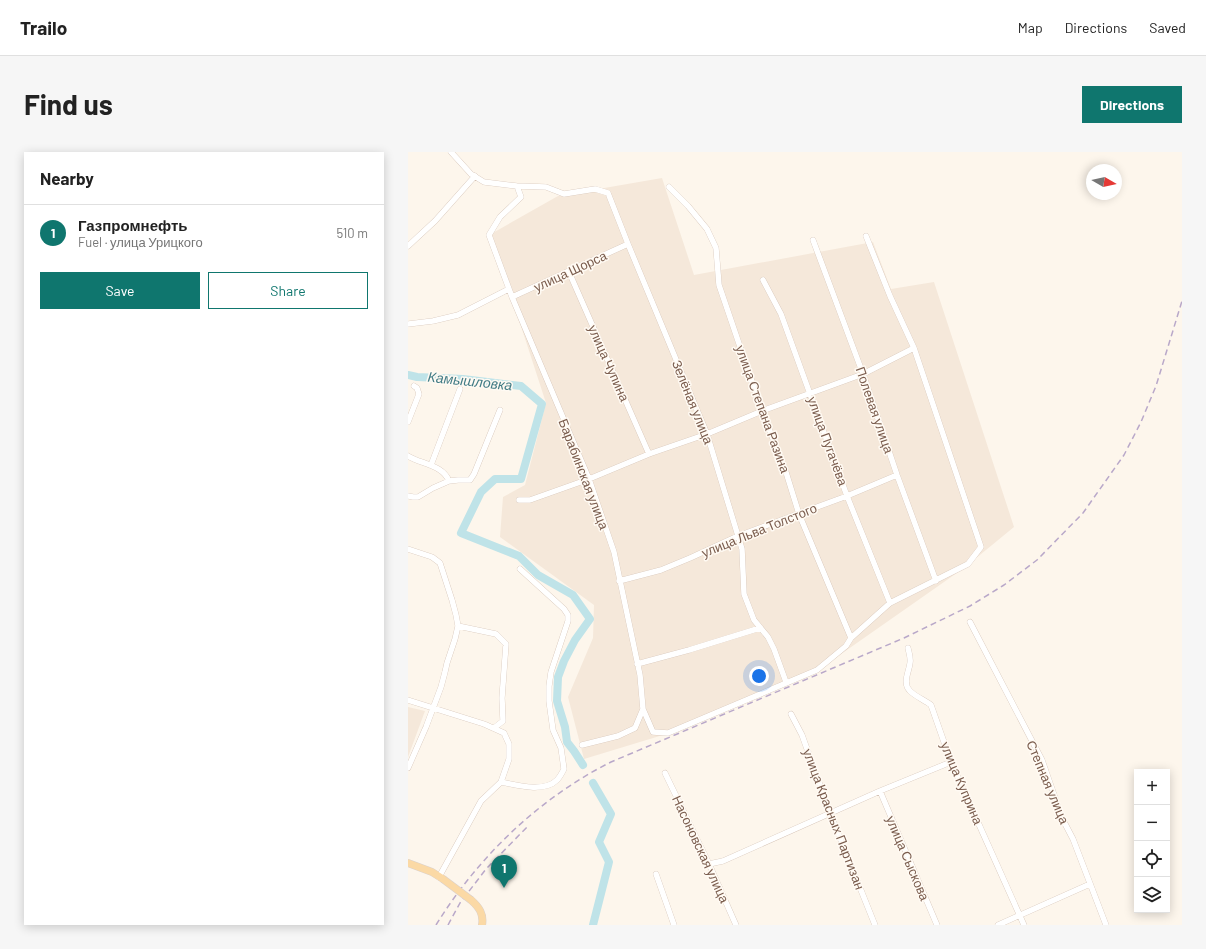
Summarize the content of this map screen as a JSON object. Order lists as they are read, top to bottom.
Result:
{
  "streets": {
    "street": [
      "улица Щорса",
      "улица Чупина",
      "Зелёная улица",
      "улица Степана Разина",
      "Полевая улица",
      "улица Пугачёва",
      "Барабинская улица",
      "улица Льва Толстого",
      "Степная улица",
      "улица Куприна",
      "улица Красных Партизан",
      "Насоновская улица",
      "улица Сыскова"
    ]
  },
  "crossings": [
    ["улица Щорса", "улица Чупина"],
    ["улица Щорса", "Зелёная улица"],
    ["улица Щорса", "Барабинская улица"],
    ["Зелёная улица", "Барабинская улица"],
    ["Зелёная улица", "улица Льва Толстого"],
    ["улица Степана Разина", "улица Льва Толстого"],
    ["Полевая улица", "улица Льва Толстого"],
    ["улица Пугачёва", "улица Льва Толстого"],
    ["Барабинская улица", "улица Льва Толстого"]
  ],
  "water": ["Камышловка"],
  "north": "right",
  "page": {
    "header": "Trailo",
    "nav": ["Map", "Directions", "Saved"],
    "buttons": [
      "Directions",
      ["Save", "Share"]
    ],
    "title": "Find us",
    "heading": "Nearby",
    "list": [
      {
        "mark": "1",
        "name": "Газпромнефть",
        "note": "Fuel · улица Урицкого",
        "value": "510 m"
      }
    ],
    "map_buttons": ["+", "−"],
    "pins": "1"
  }
}
